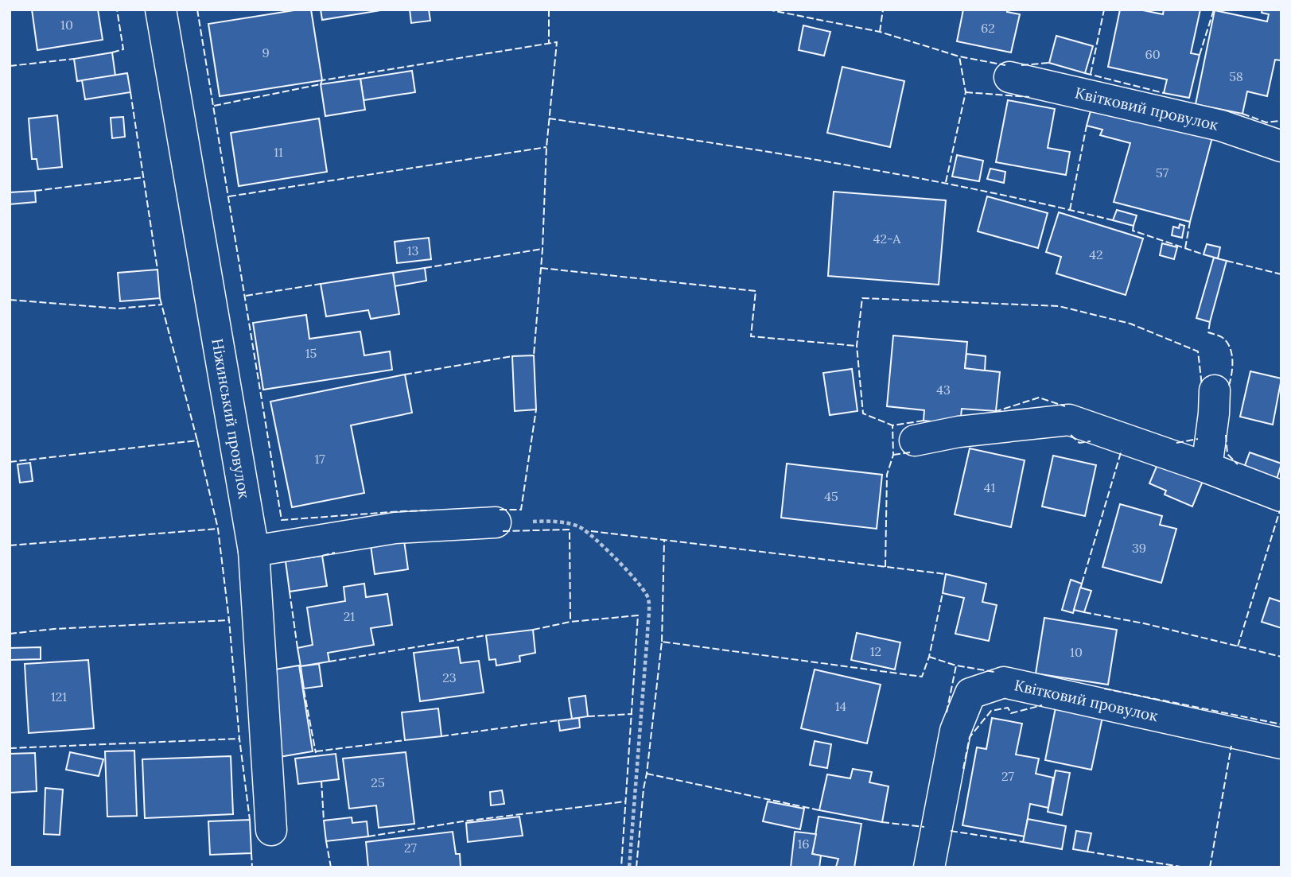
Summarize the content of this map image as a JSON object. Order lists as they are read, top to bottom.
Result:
{
  "streets": {
    "street": ["Квітковий провулок", "Ніжинський провулок"]
  },
  "house_numbers": [
    "10",
    "62",
    "9",
    "60",
    "58",
    "11",
    "57",
    "42-А",
    "13",
    "42",
    "15",
    "43",
    "17",
    "41",
    "45",
    "39",
    "21",
    "12",
    "10",
    "23",
    "121",
    "14",
    "27",
    "25",
    "16",
    "27"
  ]
}
